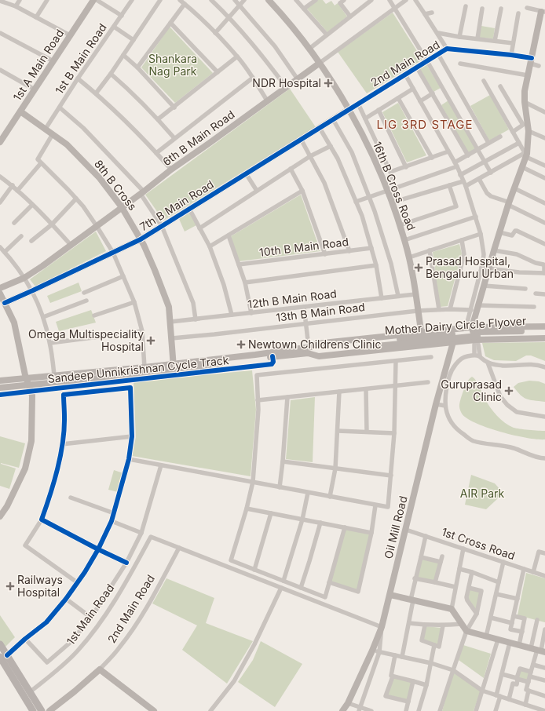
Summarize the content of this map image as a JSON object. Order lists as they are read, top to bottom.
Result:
{
  "streets": {
    "street": [
      "1st B Main Road",
      "2nd Main Road",
      "1st A Main Road",
      "6th B Main Road",
      "8th B Cross",
      "16th B Cross Road",
      "7th B Main Road",
      "10th B Main Road",
      "12th B Main Road",
      "13th B Main Road",
      "Mother Dairy Circle Flyover",
      "Oil Mill Road",
      "1st Cross Road",
      "1st Main Road"
    ],
    "cycle path": ["Sandeep Unnikrishnan Cycle Track"]
  },
  "crossings": [
    ["1st B Main Road", "8th B Cross"],
    ["2nd Main Road", "16th B Cross Road"],
    ["2nd Main Road", "7th B Main Road"],
    ["2nd Main Road", "1st Main Road"],
    ["1st A Main Road", "8th B Cross"],
    ["6th B Main Road", "8th B Cross"],
    ["6th B Main Road", "16th B Cross Road"],
    ["8th B Cross", "7th B Main Road"],
    ["8th B Cross", "12th B Main Road"],
    ["8th B Cross", "13th B Main Road"],
    ["16th B Cross Road", "7th B Main Road"],
    ["16th B Cross Road", "12th B Main Road"],
    ["16th B Cross Road", "13th B Main Road"],
    ["Oil Mill Road", "1st Cross Road"]
  ],
  "districts": ["LIG 3RD STAGE"],
  "parks": ["Shankara Nag Park", "AIR Park"],
  "places": {
    "health": [
      "NDR Hospital",
      "Prasad Hospital, Bengaluru Urban",
      "Omega Multispeciality Hospital",
      "Newtown Childrens Clinic",
      "Guruprasad Clinic",
      "Railways Hospital"
    ]
  }
}
